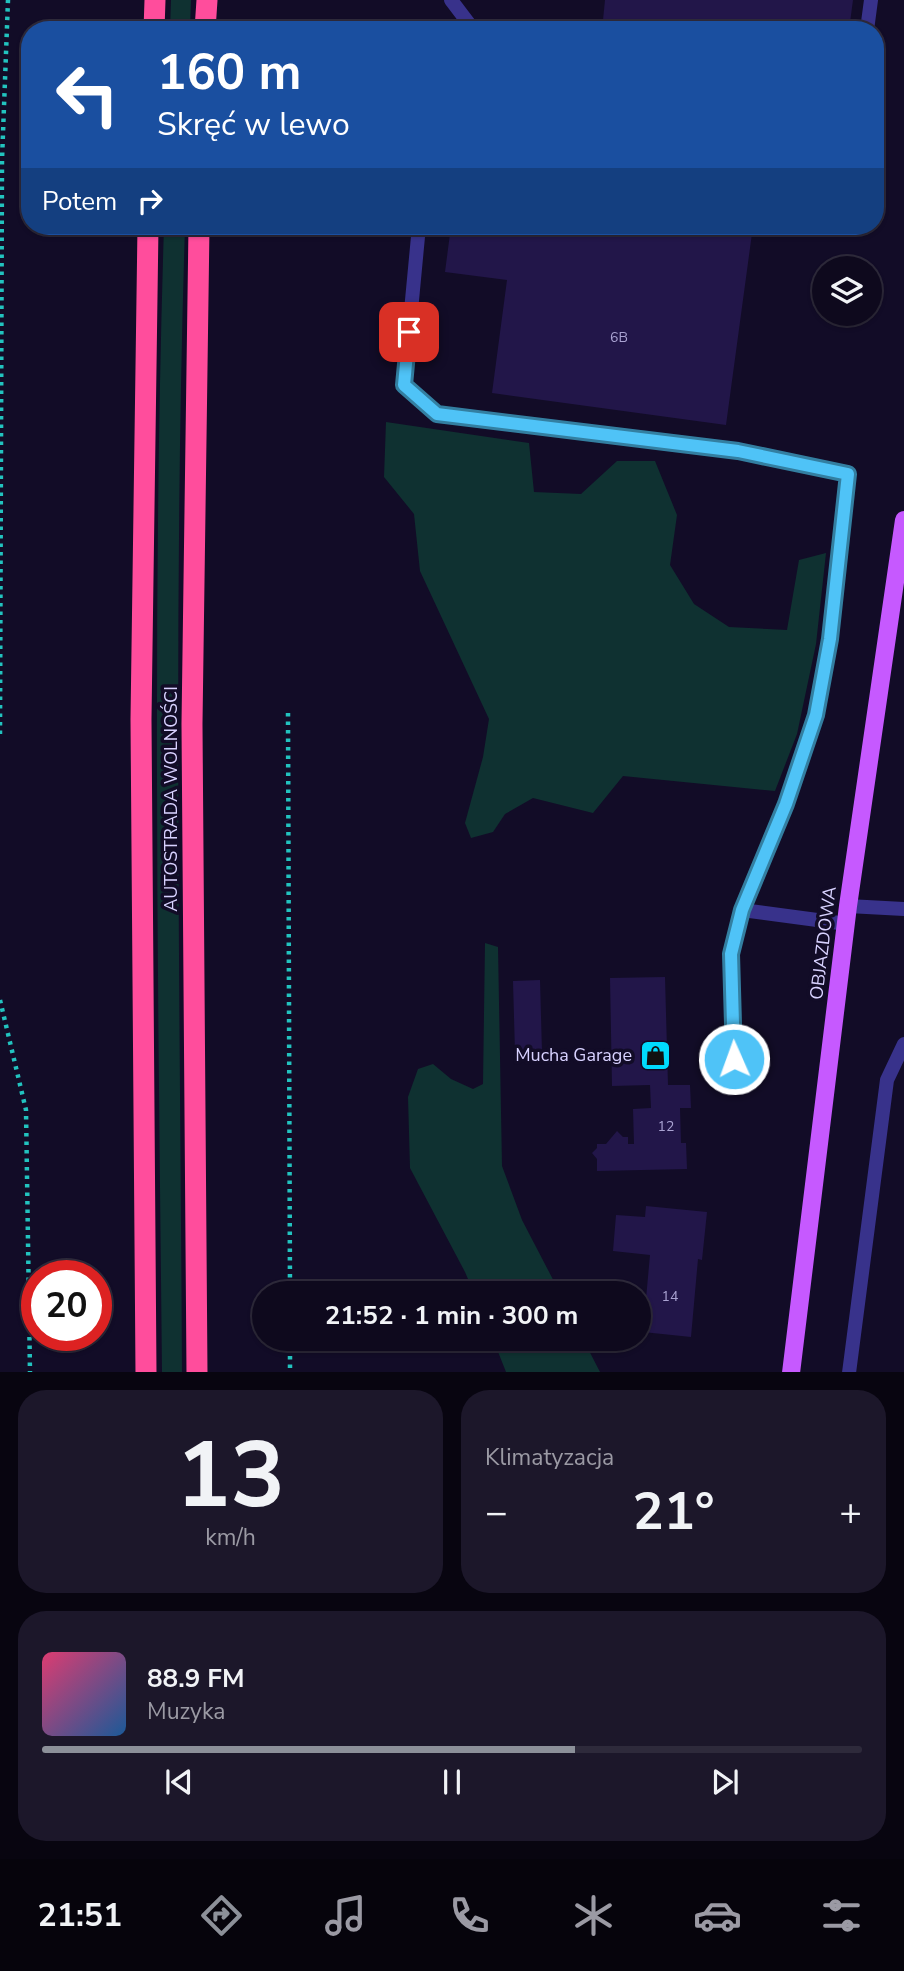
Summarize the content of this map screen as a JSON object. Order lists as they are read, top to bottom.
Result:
{
  "streets": {
    "highway": ["AUTOSTRADA WOLNOŚCI"],
    "main road": ["OBJAZDOWA"]
  },
  "places": {
    "shop": ["Mucha Garage"]
  },
  "house_numbers": ["6B", "12", "14"],
  "page": {
    "turn": ["160 m", "Skręć w lewo"],
    "then": "Potem",
    "limit": "20",
    "trip": "21:52 · 1 min · 300 m",
    "tile": [
      ["13", "km/h"],
      "Klimatyzacja"
    ],
    "heat": ["−", "21°", "+"],
    "song": ["88.9 FM", "Muzyka"],
    "tabs": "21:51"
  }
}
